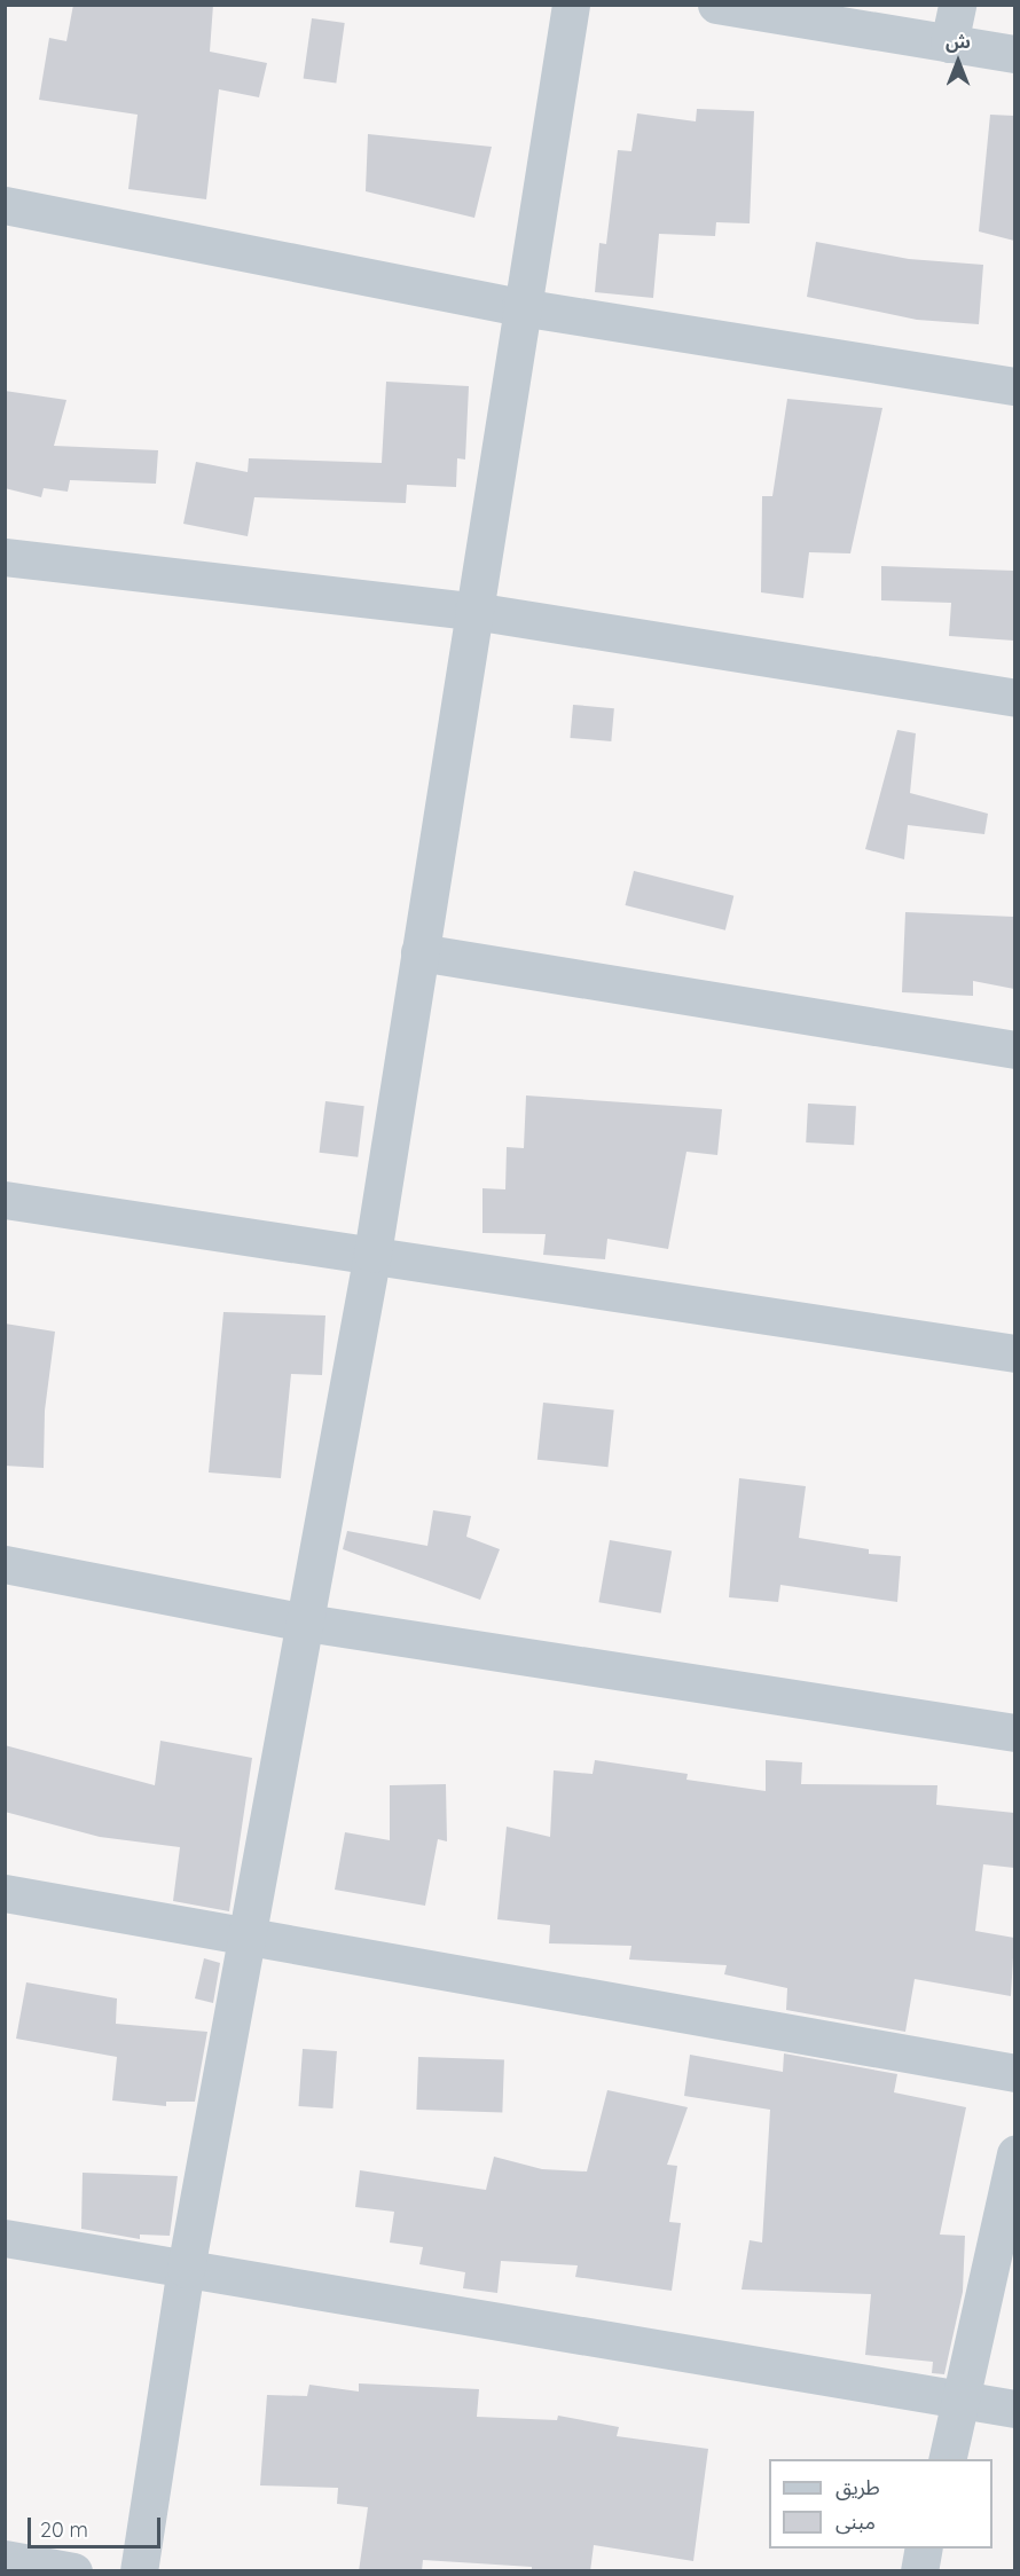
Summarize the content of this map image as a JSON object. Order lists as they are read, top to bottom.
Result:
{
  "legend": ["طريق", "مبنى"],
  "scale_bar": "20 m",
  "north": "top"
}
